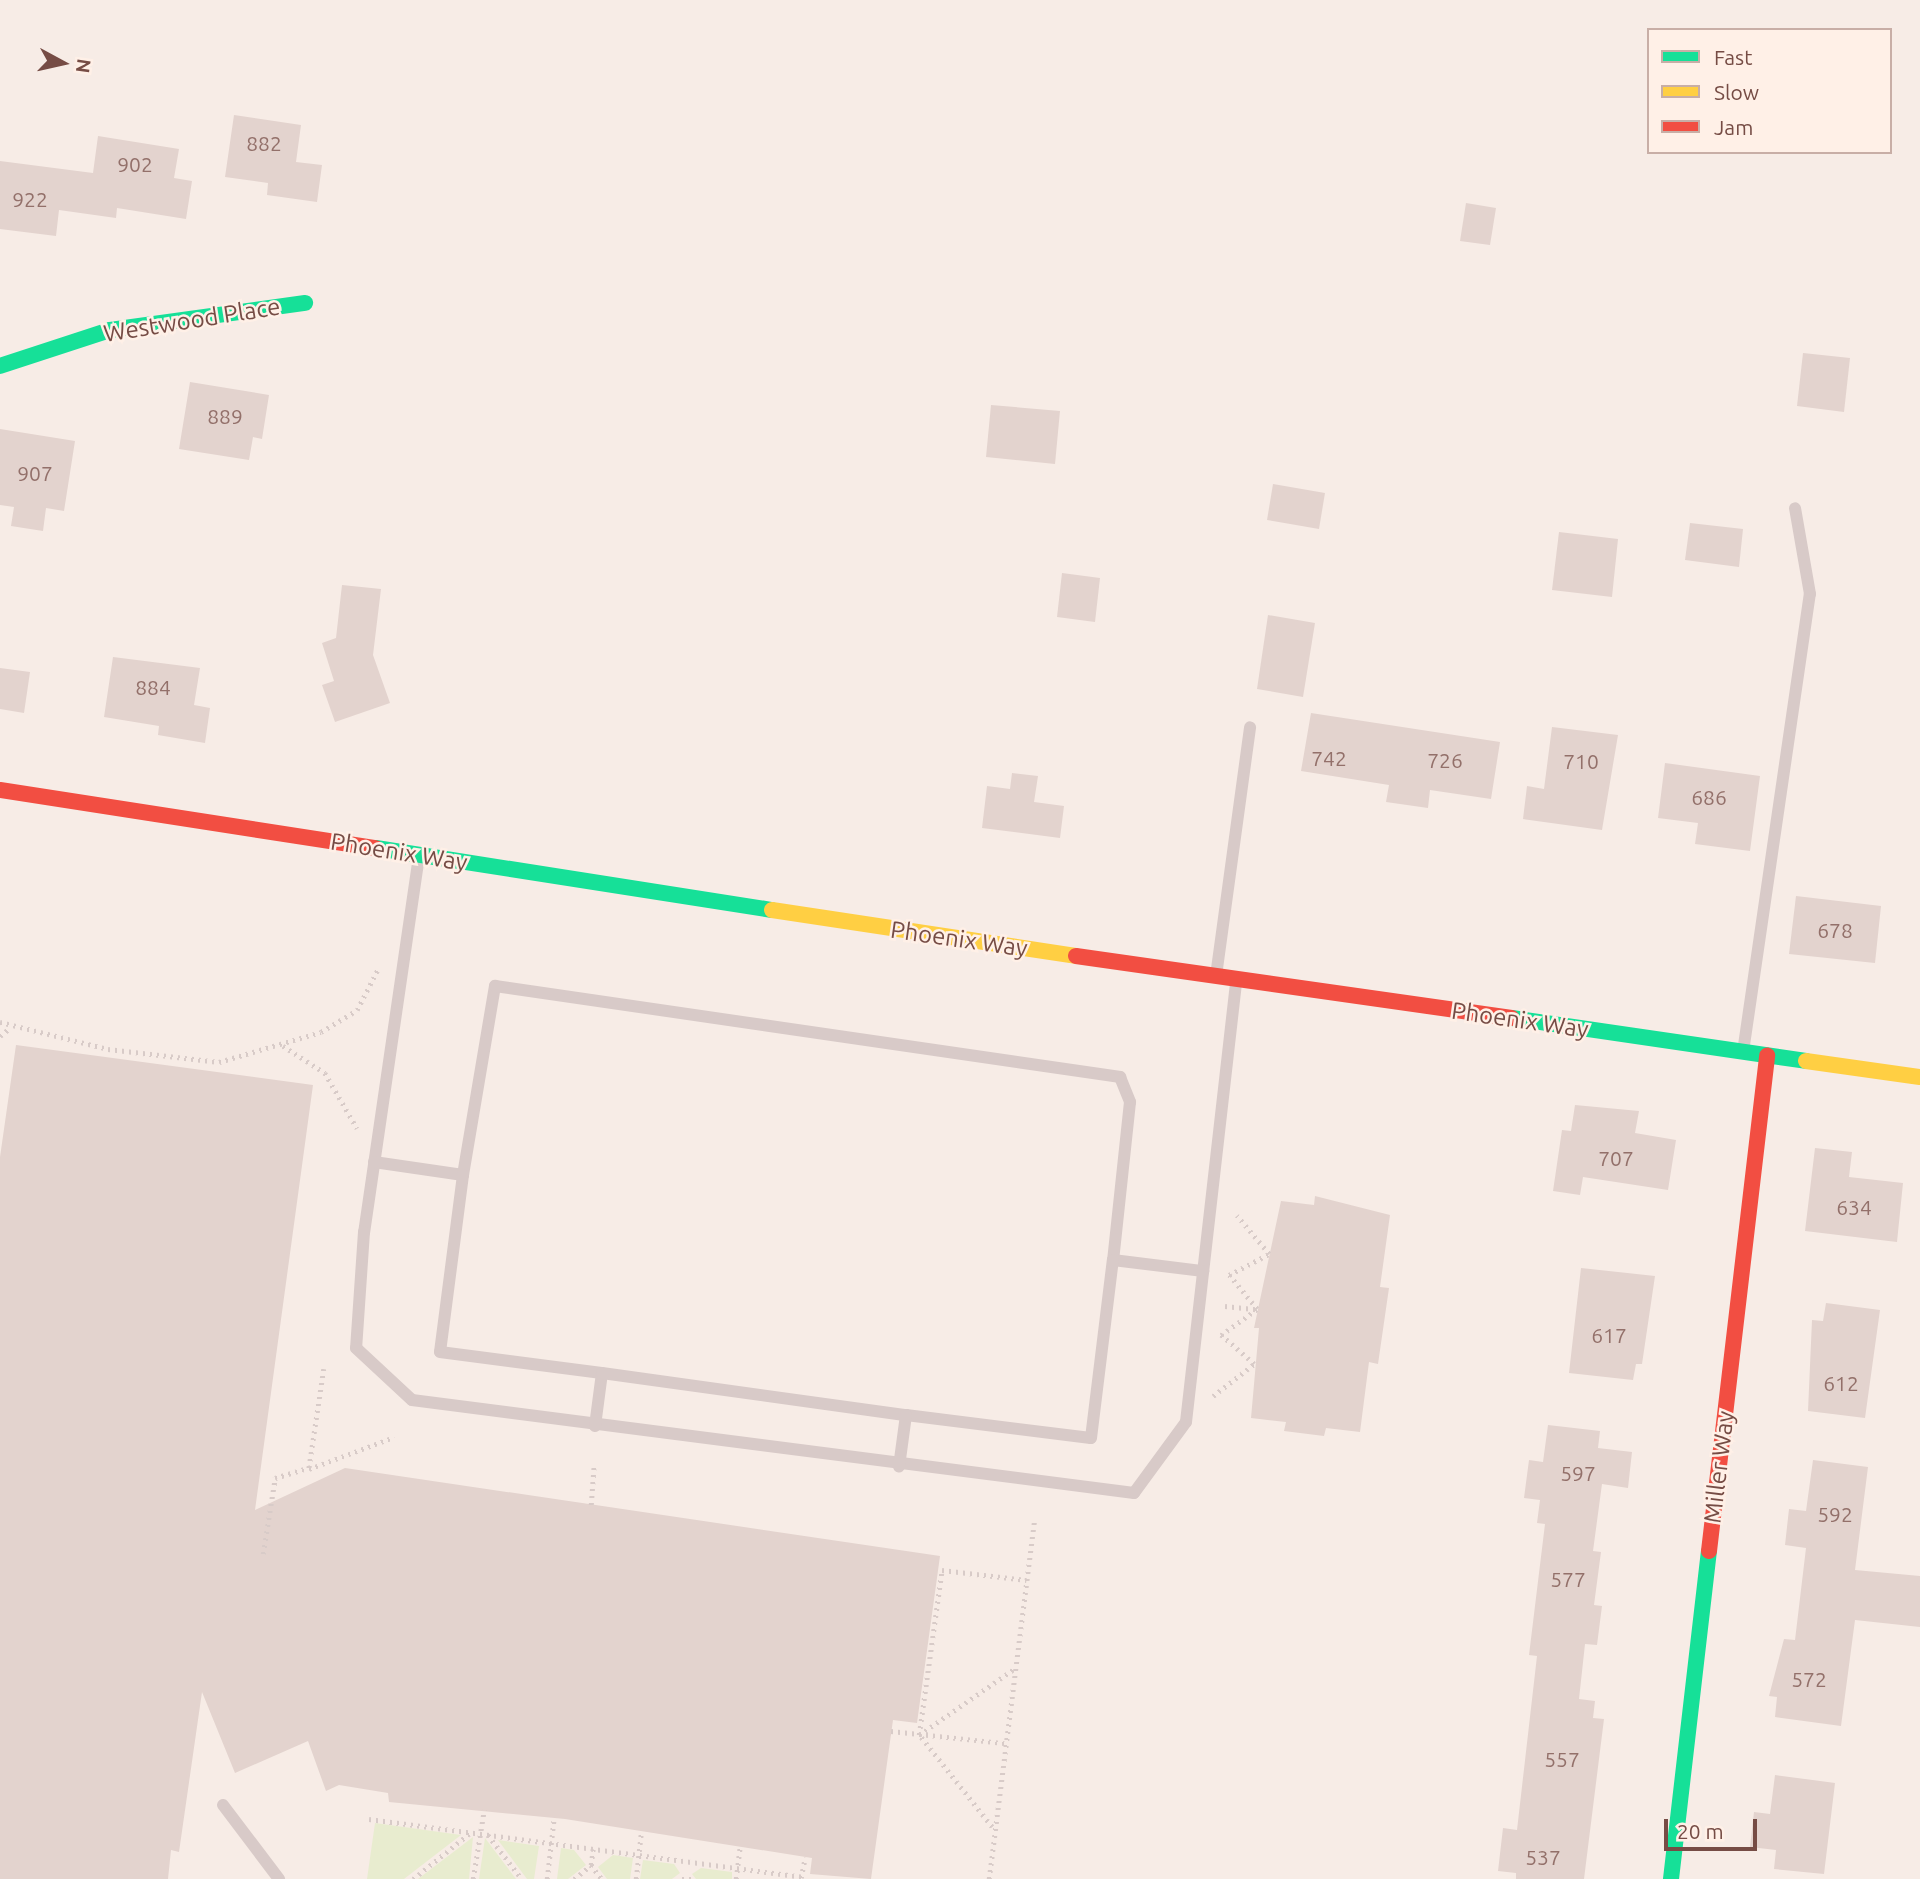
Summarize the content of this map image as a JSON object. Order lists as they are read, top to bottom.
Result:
{
  "streets": {
    "street": ["Westwood Place", "Phoenix Way", "Miller Way"]
  },
  "crossings": [
    ["Phoenix Way", "Miller Way"]
  ],
  "house_numbers": [
    "882",
    "902",
    "922",
    "889",
    "907",
    "884",
    "742",
    "726",
    "710",
    "686",
    "678",
    "707",
    "634",
    "617",
    "612",
    "597",
    "592",
    "577",
    "572",
    "557",
    "537"
  ],
  "legend": ["Fast", "Slow", "Jam"],
  "scale_bar": "20 m",
  "north": "right"
}
